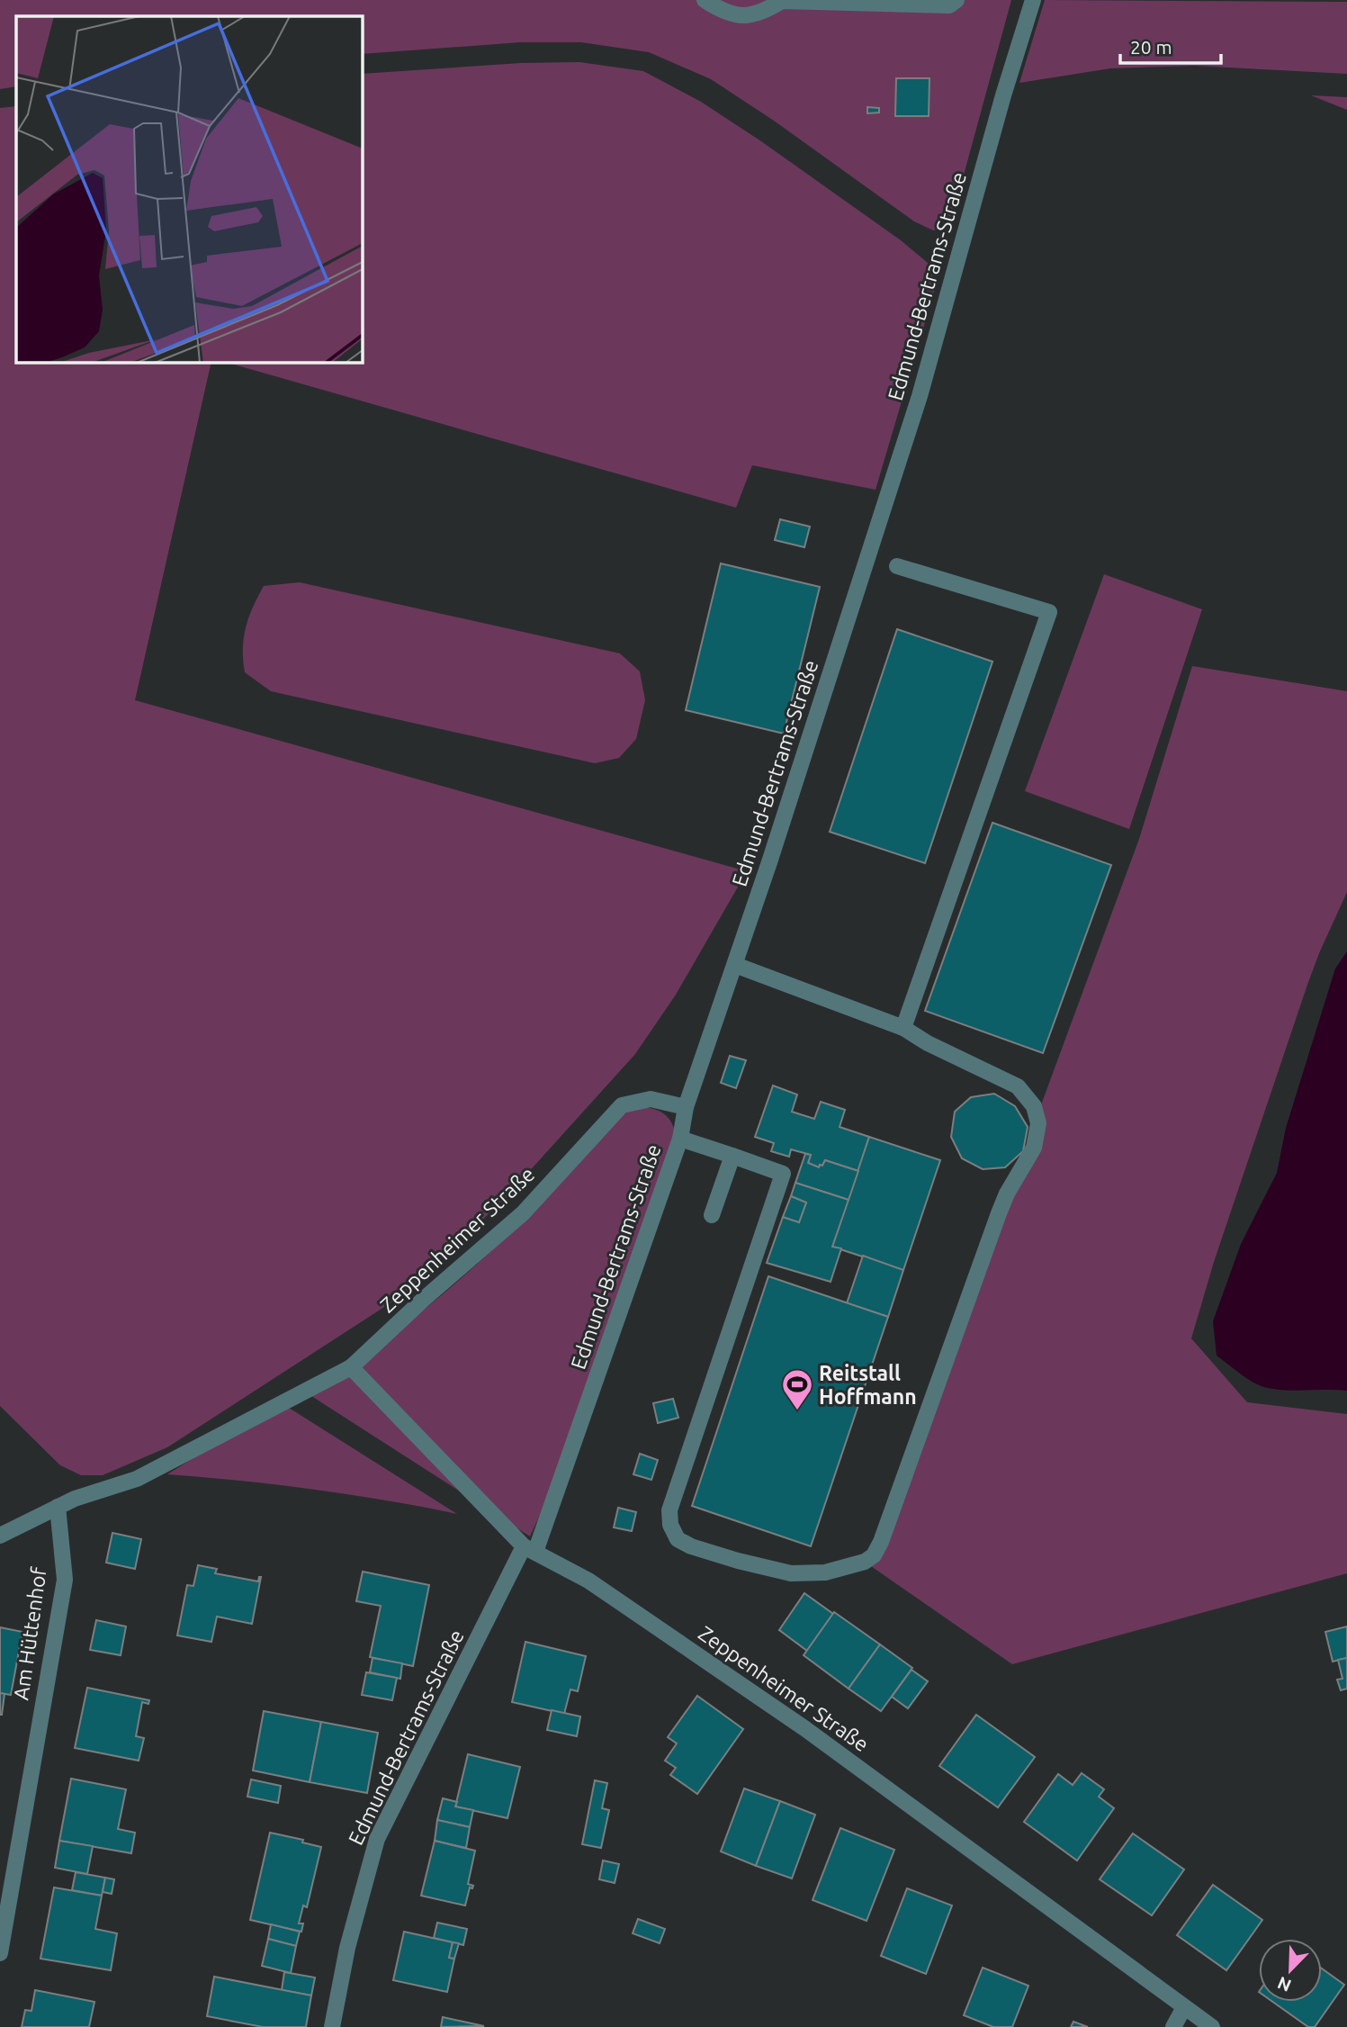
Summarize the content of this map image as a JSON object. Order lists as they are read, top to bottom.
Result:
{
  "streets": {
    "street": ["Edmund-Bertrams-Straße", "Zeppenheimer Straße", "Am Hüttenhof"]
  },
  "crossings": [
    ["Edmund-Bertrams-Straße", "Zeppenheimer Straße"],
    ["Zeppenheimer Straße", "Am Hüttenhof"]
  ],
  "places": {
    "sports": ["Reitstall Hoffmann"]
  },
  "scale_bar": "20 m",
  "north": "bottom left"
}
